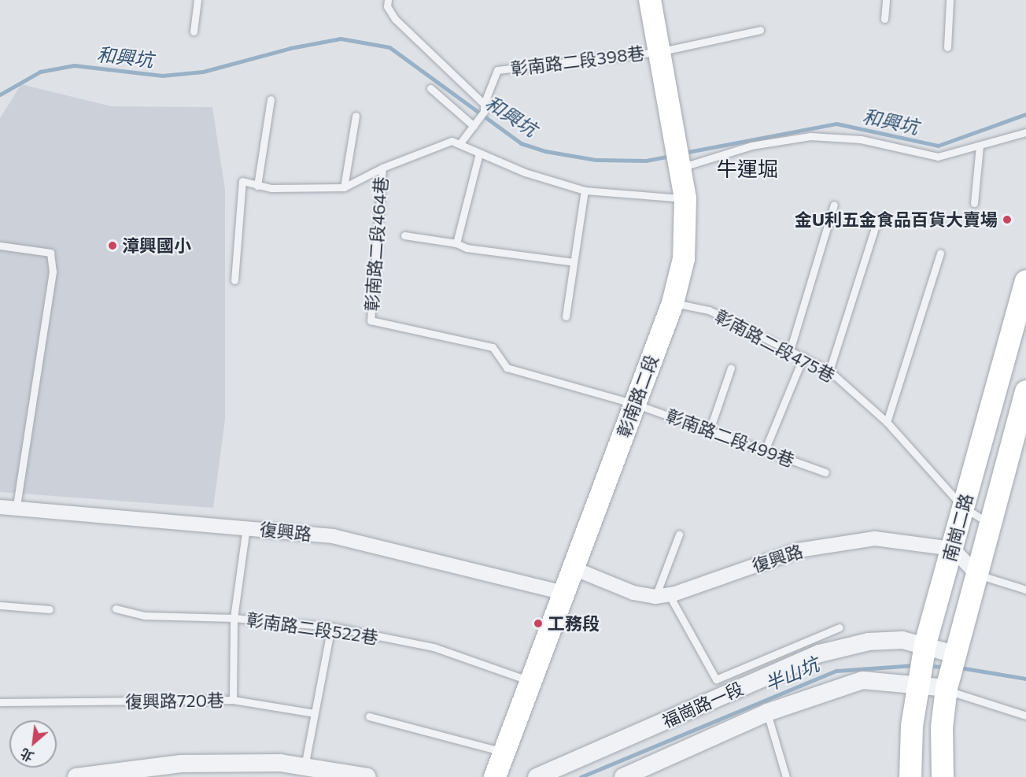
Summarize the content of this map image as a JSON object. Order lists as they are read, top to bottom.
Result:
{
  "streets": {
    "main road": ["彰南路二段", "南崗二路"],
    "street": ["復興路", "福崗路一段"],
    "lane": [
      "彰南路二段398巷",
      "彰南路二段464巷",
      "彰南路二段475巷",
      "彰南路二段499巷",
      "彰南路二段522巷",
      "復興路720巷"
    ]
  },
  "crossings": [
    ["彰南路二段398巷", "彰南路二段"],
    ["彰南路二段464巷", "彰南路二段"],
    ["彰南路二段464巷", "彰南路二段499巷"],
    ["彰南路二段475巷", "彰南路二段"],
    ["彰南路二段475巷", "南崗二路"],
    ["彰南路二段", "彰南路二段499巷"],
    ["彰南路二段", "復興路"],
    ["彰南路二段", "彰南路二段522巷"],
    ["南崗二路", "復興路"],
    ["南崗二路", "福崗路一段"],
    ["復興路", "復興路720巷"],
    ["彰南路二段522巷", "復興路720巷"]
  ],
  "districts": ["牛運堀"],
  "water": ["和興坑", "半山坑"],
  "places": ["金U利五金食品百貨大賣場", "漳興國小", "工務段"],
  "north": "bottom left"
}
